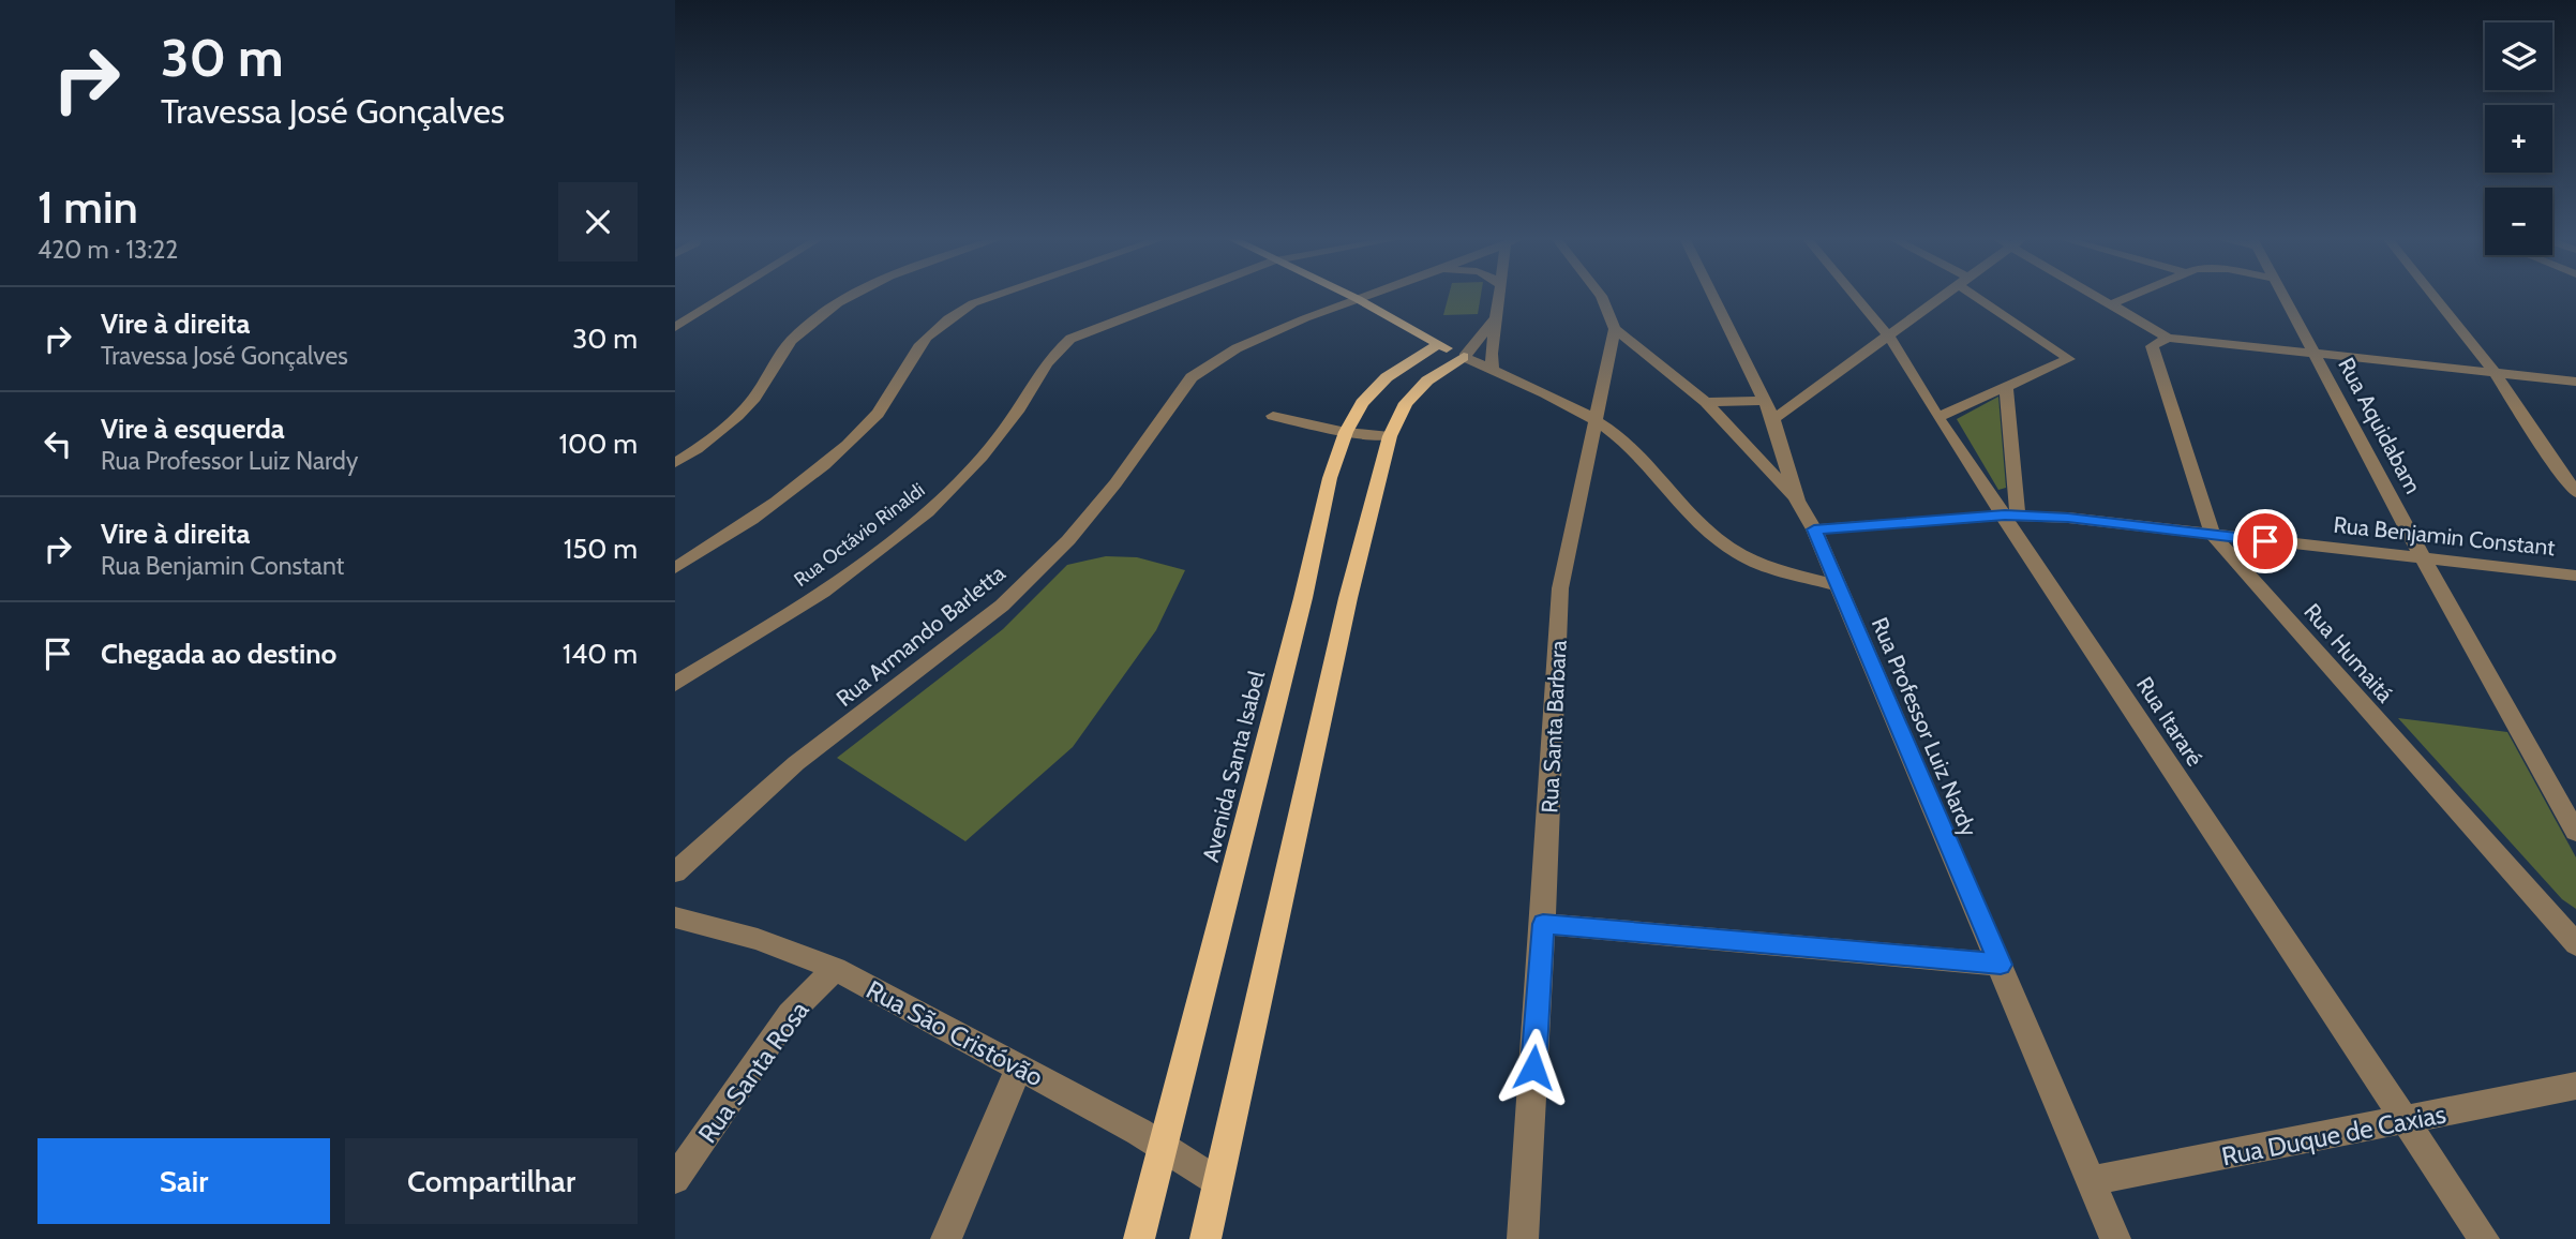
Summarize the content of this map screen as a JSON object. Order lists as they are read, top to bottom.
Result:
{
  "streets": {
    "main road": ["Avenida Santa Isabel"],
    "street": [
      "Rua Aquidabam",
      "Rua Octávio Rinaldi",
      "Rua Benjamin Constant",
      "Rua Armando Barletta",
      "Rua Humaitá",
      "Rua Itararé",
      "Rua Santa Barbara",
      "Rua Professor Luiz Nardy",
      "Rua São Cristóvão",
      "Rua Santa Rosa",
      "Rua Duque de Caxias"
    ]
  },
  "crossings": [
    ["Rua Aquidabam", "Rua Benjamin Constant"],
    ["Rua Benjamin Constant", "Rua Humaitá"],
    ["Rua Benjamin Constant", "Rua Itararé"],
    ["Rua Benjamin Constant", "Rua Professor Luiz Nardy"],
    ["Rua Itararé", "Rua Duque de Caxias"],
    ["Rua Professor Luiz Nardy", "Rua Duque de Caxias"],
    ["Avenida Santa Isabel", "Rua São Cristóvão"],
    ["Rua São Cristóvão", "Rua Santa Rosa"]
  ],
  "page": {
    "turn": ["30 m", "Travessa José Gonçalves"],
    "map_buttons": ["+", "−"],
    "heading": ["1 min", "420 m · 13:22"],
    "list": [
      {
        "name": "Vire à direita",
        "note": "Travessa José Gonçalves",
        "value": "30 m"
      },
      {
        "name": "Vire à esquerda",
        "note": "Rua Professor Luiz Nardy",
        "value": "100 m"
      },
      {
        "name": "Vire à direita",
        "note": "Rua Benjamin Constant",
        "value": "150 m"
      },
      {
        "name": "Chegada ao destino",
        "value": "140 m"
      }
    ],
    "buttons": ["Sair", "Compartilhar"]
  }
}
